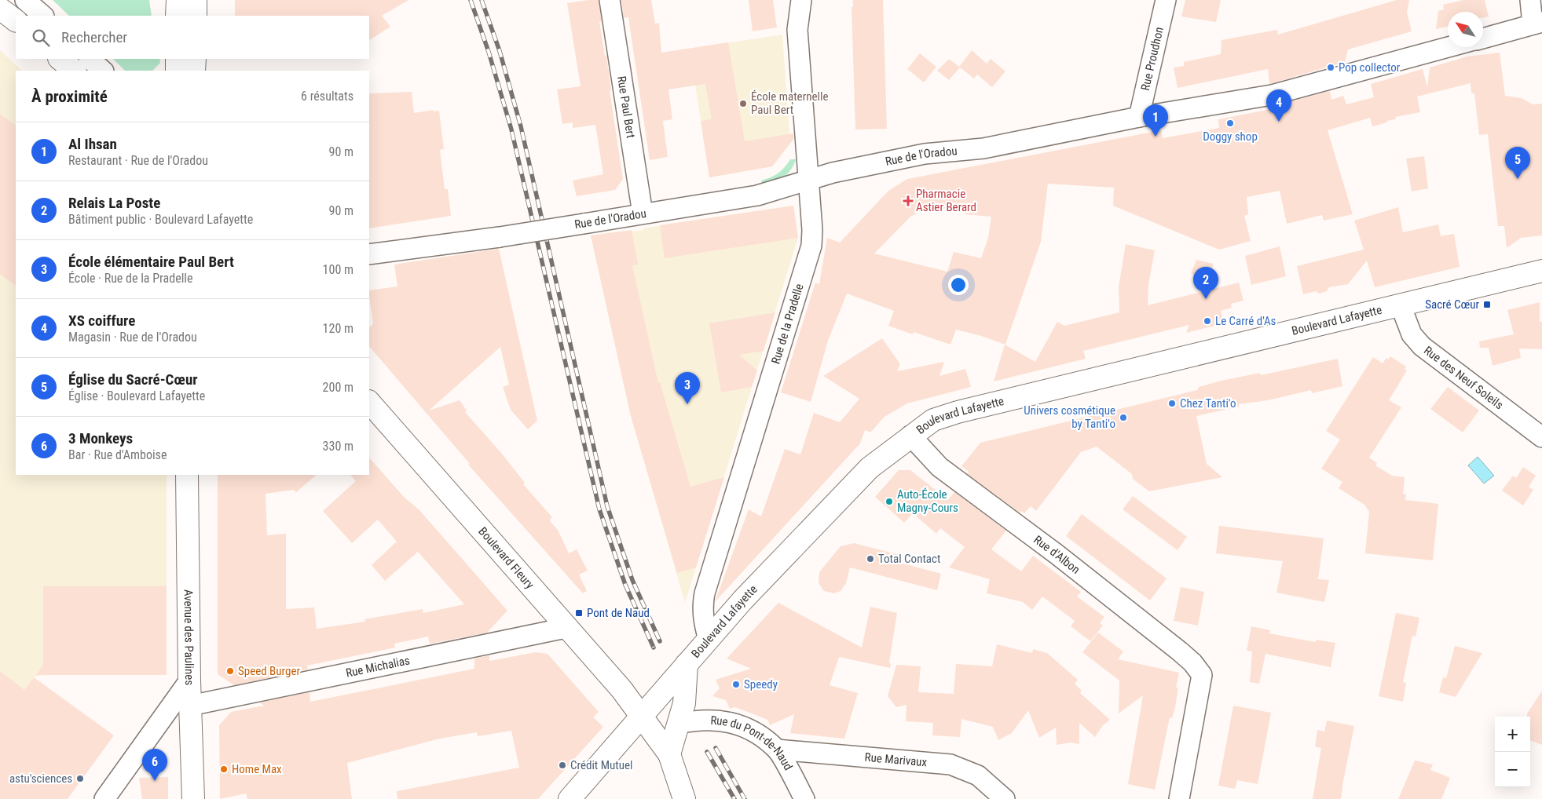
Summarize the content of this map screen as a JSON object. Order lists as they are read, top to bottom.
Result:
{
  "streets": {
    "main road": ["Boulevard Lafayette", "Boulevard Fleury", "Avenue des Paulines"],
    "street": [
      "Rue Proudhon",
      "Rue Paul Bert",
      "Rue de l'Oradou",
      "Rue de la Pradelle",
      "Rue des Neuf Soleils",
      "Rue d'Albon",
      "Rue Michalias",
      "Rue du Pont-de-Naud",
      "Rue Marivaux"
    ]
  },
  "crossings": [
    ["Rue Proudhon", "Rue de l'Oradou"],
    ["Rue Paul Bert", "Rue de l'Oradou"],
    ["Rue de l'Oradou", "Rue de la Pradelle"],
    ["Boulevard Lafayette", "Rue de la Pradelle"],
    ["Boulevard Lafayette", "Rue des Neuf Soleils"],
    ["Boulevard Lafayette", "Rue d'Albon"],
    ["Boulevard Lafayette", "Boulevard Fleury"],
    ["Boulevard Fleury", "Rue Michalias"],
    ["Avenue des Paulines", "Rue Michalias"],
    ["Rue du Pont-de-Naud", "Rue Marivaux"]
  ],
  "places": {
    "other": [
      "Pop collector",
      "École maternelle Paul Bert",
      "Doggy shop",
      "Le Carré d'As",
      "Chez Tanti'o",
      "Univers cosmétique by Tanti'o",
      "Auto-École Magny-Cours",
      "Total Contact",
      "Speed Burger",
      "Speedy",
      "Crédit Mutuel",
      "Home Max",
      "astu'sciences"
    ],
    "health": ["Pharmacie Astier Berard"],
    "transit": ["Sacré Cœur", "Pont de Naud"]
  },
  "north": "top left",
  "page": {
    "search": "Rechercher",
    "heading": ["À proximité", "6 résultats"],
    "pins": [
      "4",
      "1",
      "5",
      "2",
      "3",
      "6"
    ],
    "list": [
      {
        "mark": "1",
        "name": "Al Ihsan",
        "note": "Restaurant · Rue de l'Oradou",
        "value": "90 m"
      },
      {
        "mark": "2",
        "name": "Relais La Poste",
        "note": "Bâtiment public · Boulevard Lafayette",
        "value": "90 m"
      },
      {
        "mark": "3",
        "name": "École élémentaire Paul Bert",
        "note": "École · Rue de la Pradelle",
        "value": "100 m"
      },
      {
        "mark": "4",
        "name": "XS coiffure",
        "note": "Magasin · Rue de l'Oradou",
        "value": "120 m"
      },
      {
        "mark": "5",
        "name": "Église du Sacré-Cœur",
        "note": "Église · Boulevard Lafayette",
        "value": "200 m"
      },
      {
        "mark": "6",
        "name": "3 Monkeys",
        "note": "Bar · Rue d'Amboise",
        "value": "330 m"
      }
    ],
    "map_buttons": ["+", "−"]
  }
}
